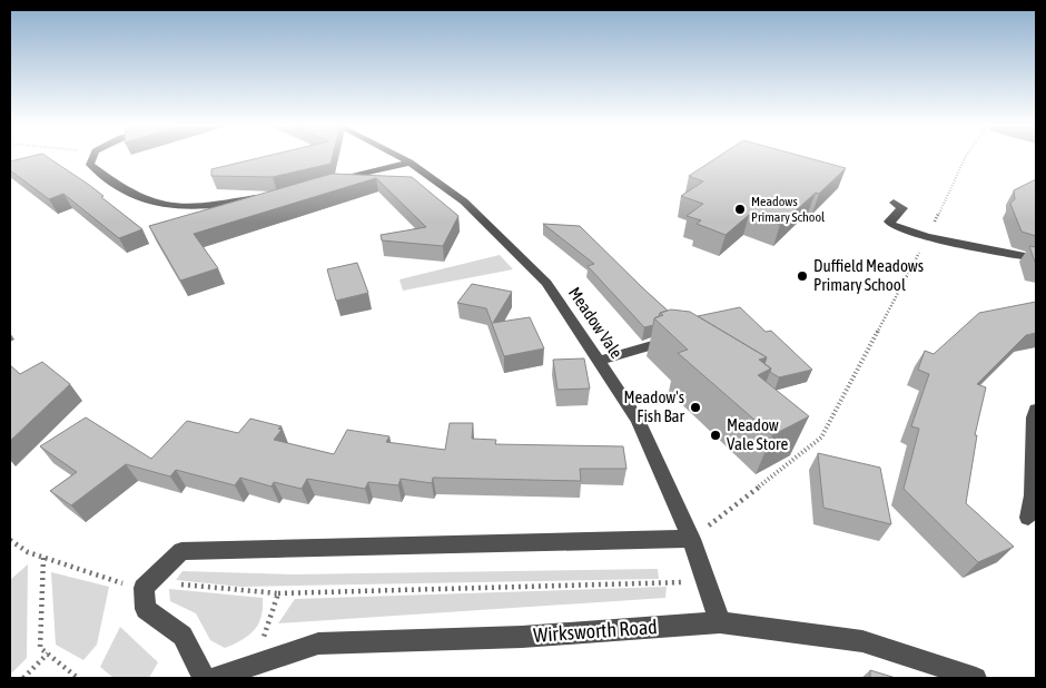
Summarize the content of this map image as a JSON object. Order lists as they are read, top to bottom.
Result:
{
  "streets": {
    "street": ["Meadow Vale", "Wirksworth Road"]
  },
  "crossings": [
    ["Meadow Vale", "Wirksworth Road"]
  ],
  "places": [
    "Meadows Primary School",
    "Duffield Meadows Primary School",
    "Meadow's Fish Bar",
    "Meadow Vale Store"
  ]
}
